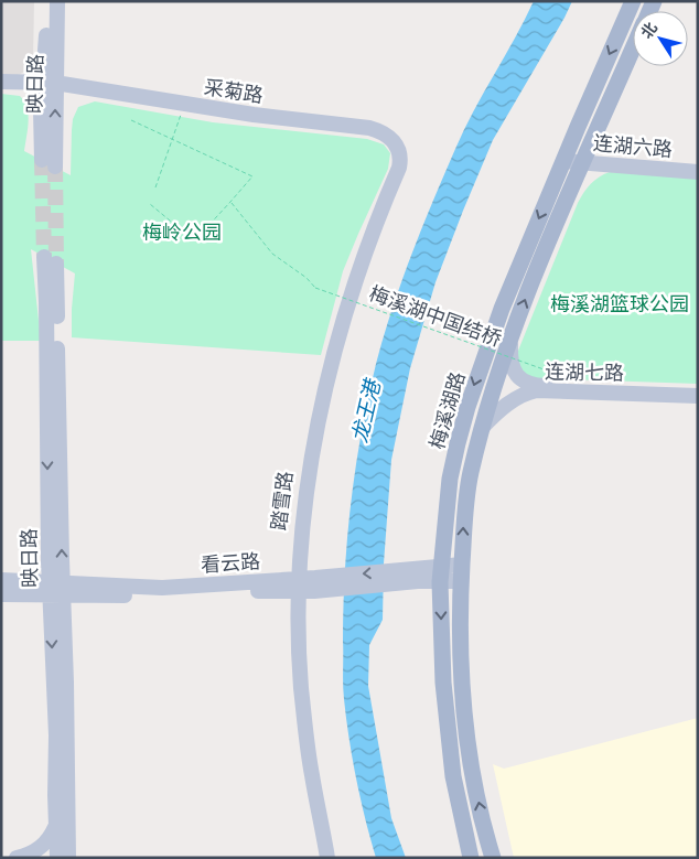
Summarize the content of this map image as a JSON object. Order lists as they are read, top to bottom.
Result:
{
  "streets": {
    "main road": ["梅溪湖路"],
    "street": [
      "映日路",
      "采菊路",
      "连湖六路",
      "连湖七路",
      "踏雪路",
      "看云路"
    ],
    "path": ["梅溪湖中国结桥"]
  },
  "crossings": [
    ["映日路", "采菊路"],
    ["映日路", "看云路"],
    ["采菊路", "踏雪路"],
    ["连湖六路", "梅溪湖路"],
    ["梅溪湖中国结桥", "连湖七路"],
    ["连湖七路", "梅溪湖路"],
    ["梅溪湖路", "看云路"],
    ["踏雪路", "看云路"]
  ],
  "water": ["龙王港"],
  "parks": ["梅岭公园", "梅溪湖篮球公园"],
  "north": "top left"
}
